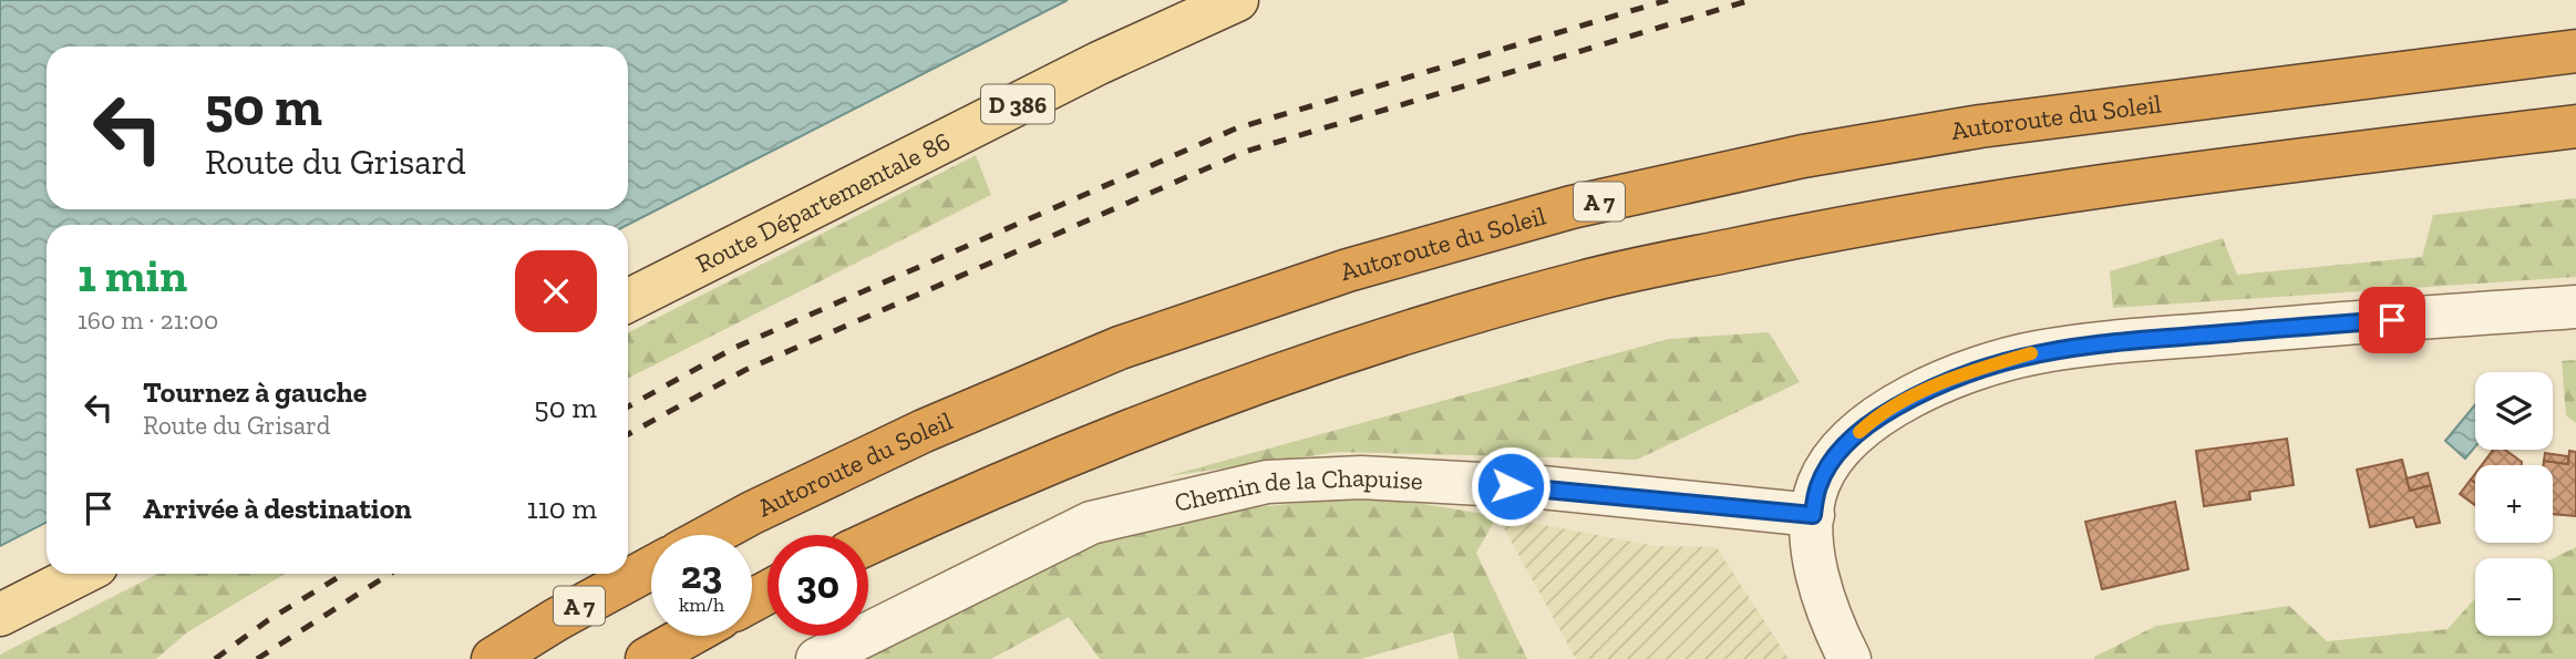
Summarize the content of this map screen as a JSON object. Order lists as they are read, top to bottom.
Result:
{
  "streets": {
    "highway": ["Autoroute du Soleil", "A 7"],
    "main road": ["D 386", "Route Départementale 86"],
    "street": ["Chemin de la Chapuise"]
  },
  "page": {
    "turn": ["50 m", "Route du Grisard"],
    "heading": ["1 min", "160 m · 21:00"],
    "list": [
      {
        "name": "Tournez à gauche",
        "note": "Route du Grisard",
        "value": "50 m"
      },
      {
        "name": "Arrivée à destination",
        "value": "110 m"
      }
    ],
    "map_buttons": ["+", "−"],
    "speed": "23 km/h",
    "limit": "30"
  }
}
